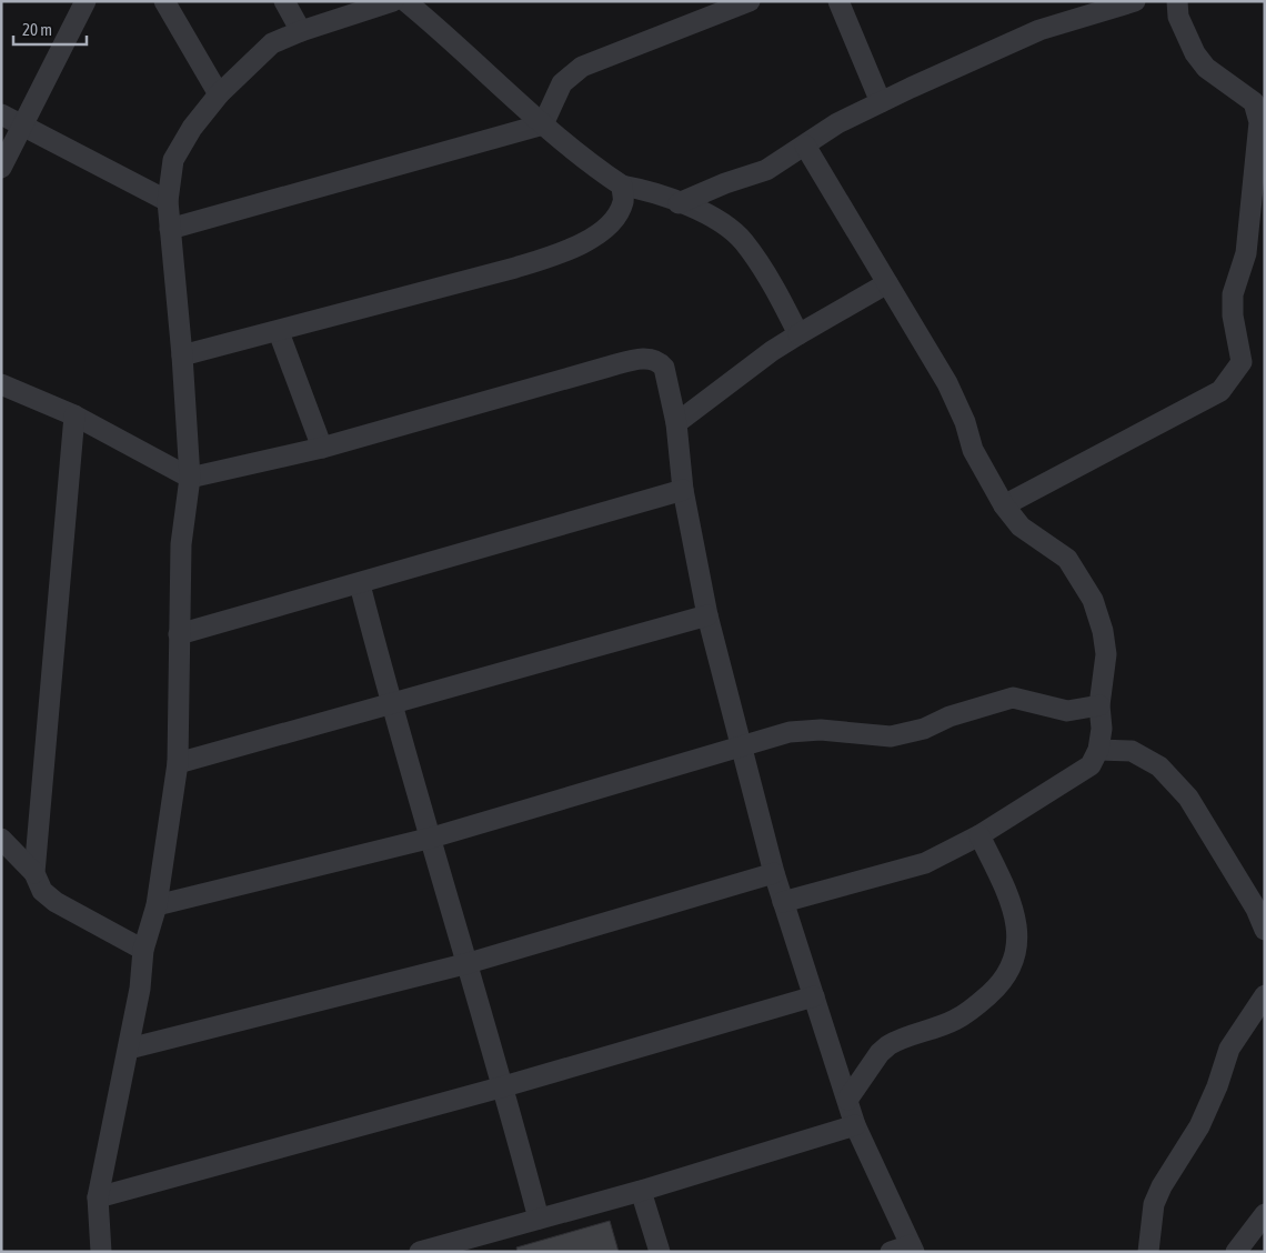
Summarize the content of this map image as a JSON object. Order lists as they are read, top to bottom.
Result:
{
  "scale_bar": "20 m"
}
